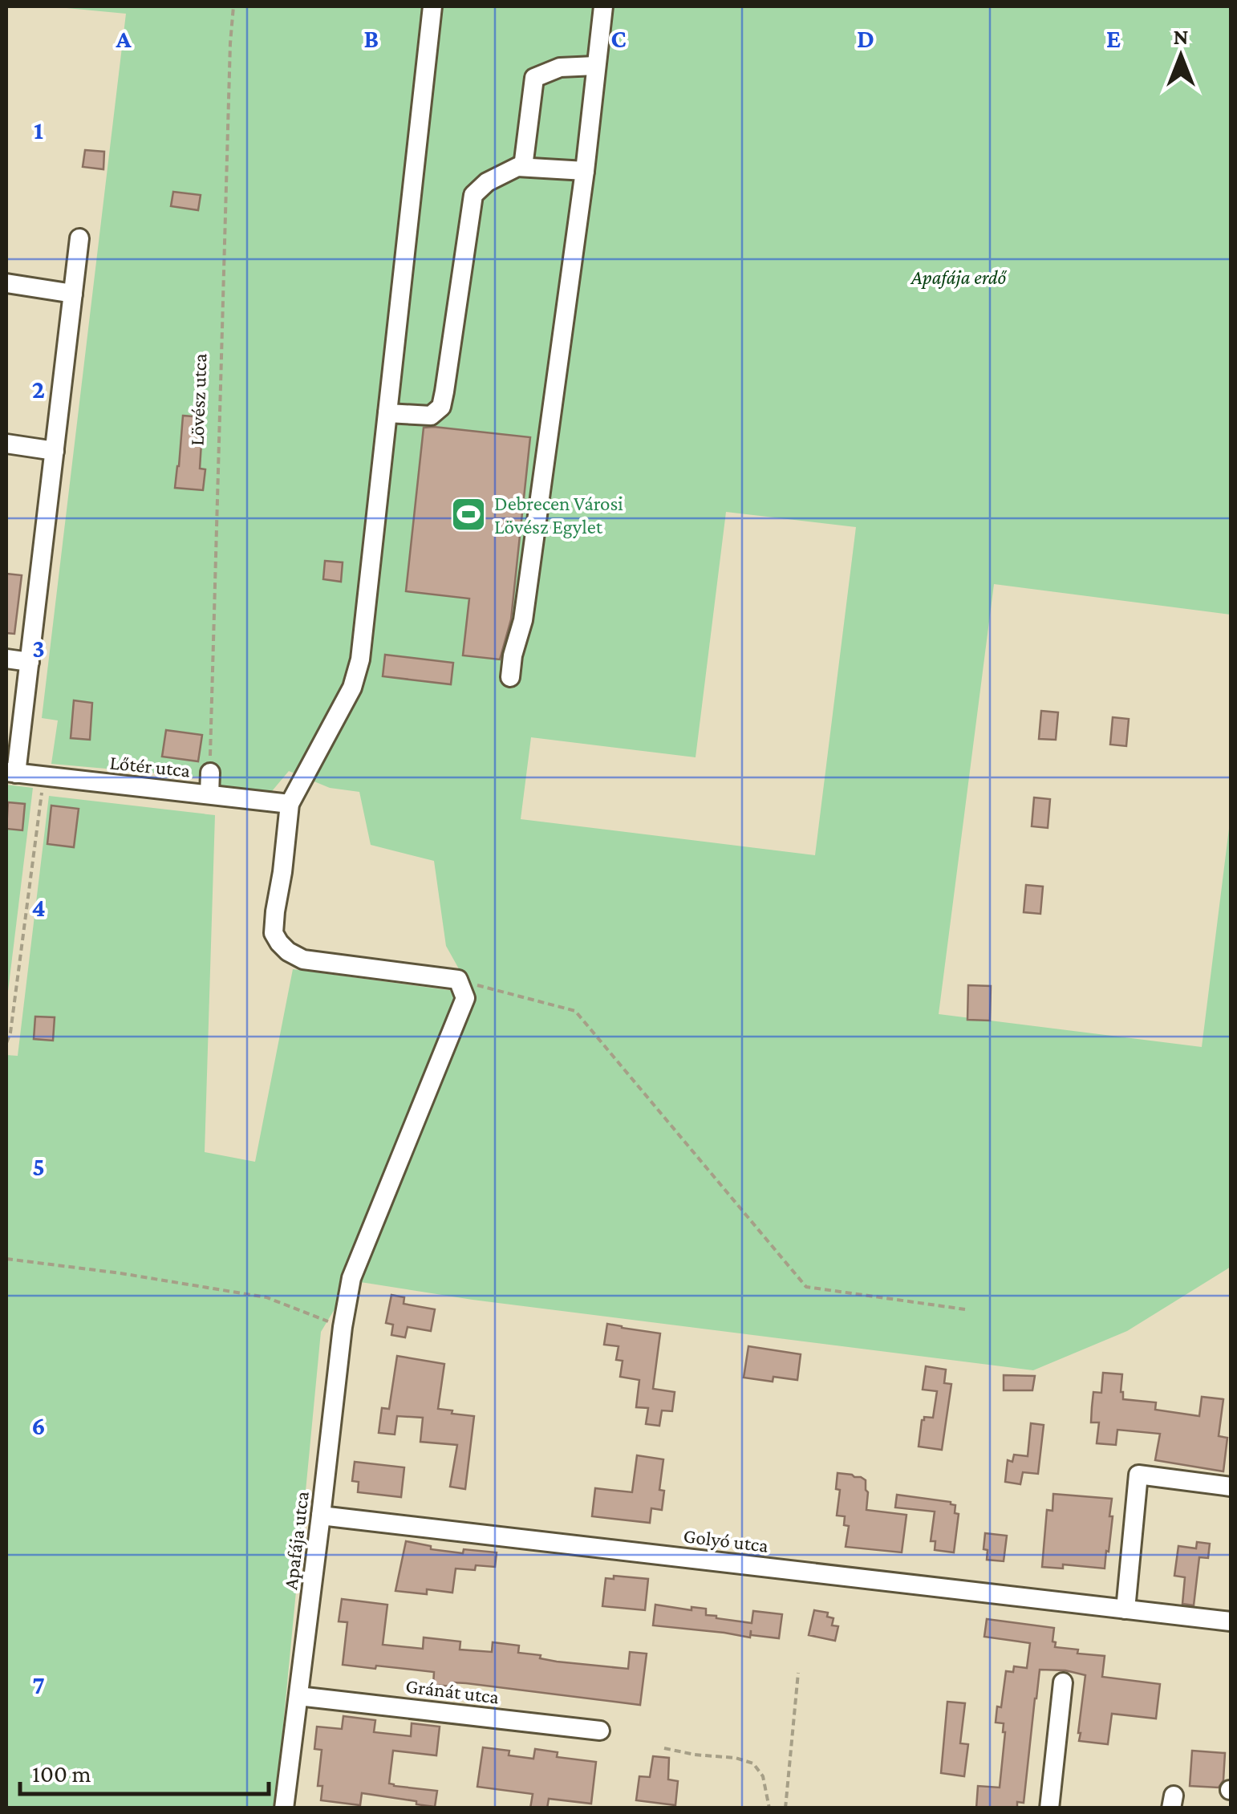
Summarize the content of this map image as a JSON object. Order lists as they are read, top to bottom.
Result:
{
  "streets": {
    "street": [
      "Lőtér utca",
      "Apafája utca",
      "Golyó utca",
      "Gránát utca"
    ],
    "path": ["Lövész utca"]
  },
  "crossings": [
    ["Apafája utca", "Golyó utca"],
    ["Apafája utca", "Gránát utca"]
  ],
  "parks": ["Apafája erdő"],
  "places": {
    "sports": ["Debrecen Városi Lövész Egylet"]
  },
  "scale_bar": "100 m",
  "north": "top",
  "grid": {
    "columns": [
      "A",
      "B",
      "C",
      "D",
      "E"
    ],
    "rows": [
      "1",
      "2",
      "3",
      "4",
      "5",
      "6",
      "7"
    ]
  }
}
